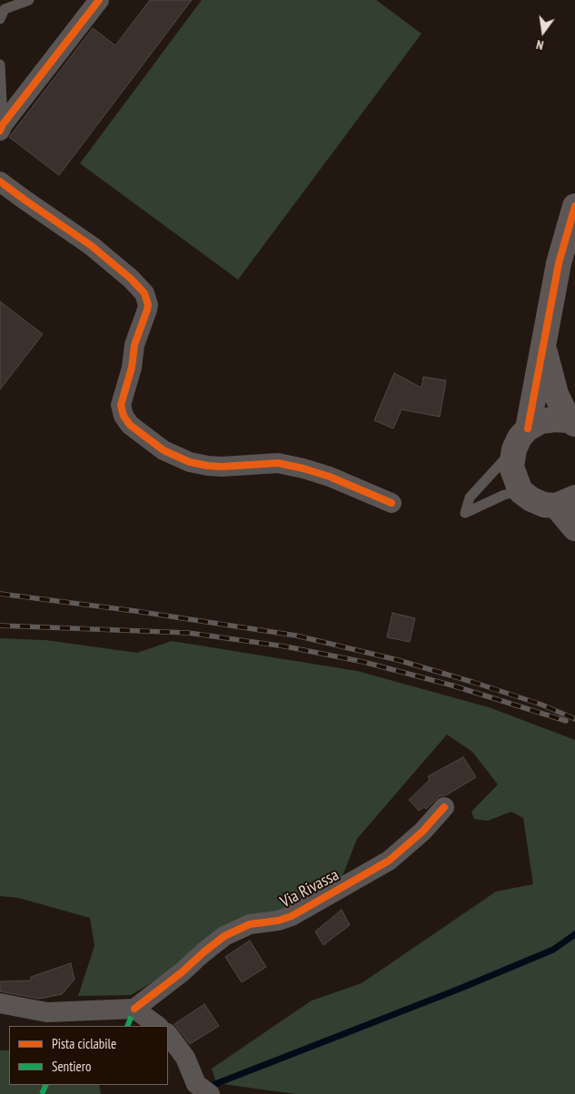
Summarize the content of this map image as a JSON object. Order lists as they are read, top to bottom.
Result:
{
  "streets": {
    "street": ["Via Rivassa"]
  },
  "legend": ["Pista ciclabile", "Sentiero"],
  "north": "bottom"
}
